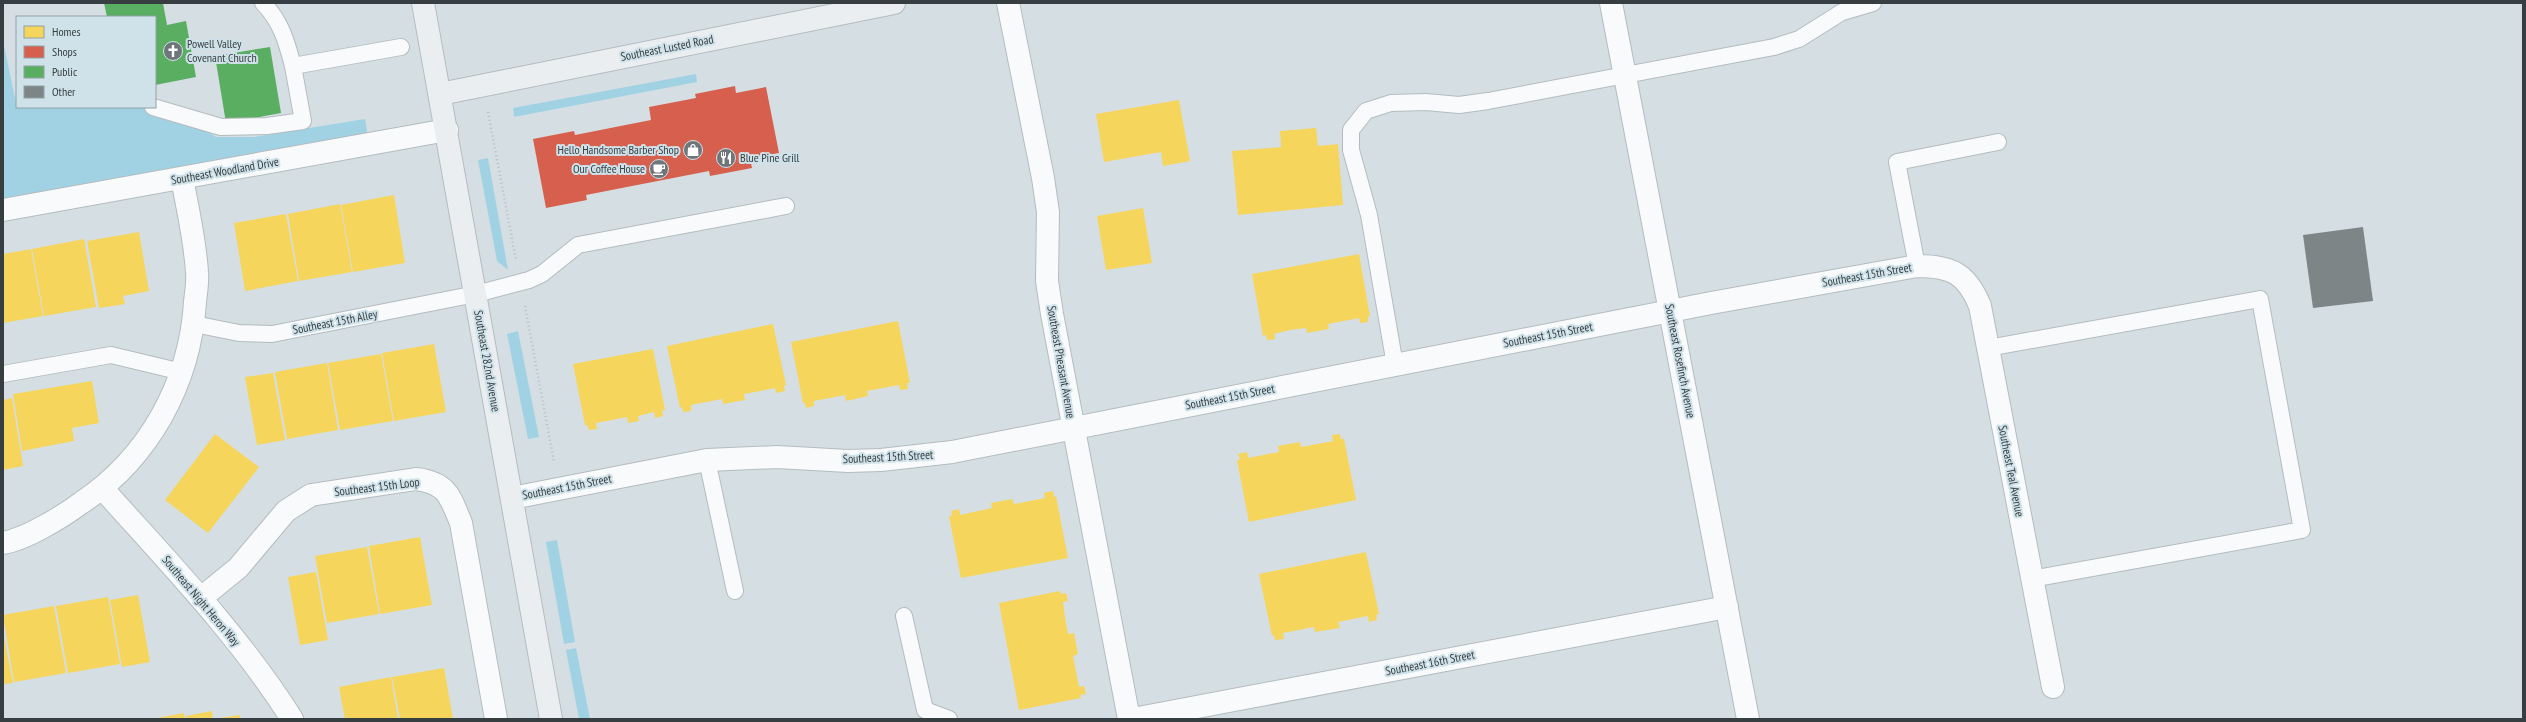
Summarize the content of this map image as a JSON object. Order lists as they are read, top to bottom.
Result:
{
  "streets": {
    "main road": ["Southeast Lusted Road", "Southeast 282nd Avenue"],
    "street": [
      "Southeast Woodland Drive",
      "Southeast 15th Street",
      "Southeast Rosefinch Avenue",
      "Southeast Pheasant Avenue",
      "Southeast Teal Avenue",
      "Southeast 15th Loop",
      "Southeast Night Heron Way",
      "Southeast 16th Street"
    ],
    "lane": ["Southeast 15th Alley"]
  },
  "crossings": [
    ["Southeast Lusted Road", "Southeast 282nd Avenue"],
    ["Southeast Woodland Drive", "Southeast 282nd Avenue"],
    ["Southeast 15th Street", "Southeast 282nd Avenue"],
    ["Southeast 15th Street", "Southeast Rosefinch Avenue"],
    ["Southeast 15th Street", "Southeast Pheasant Avenue"],
    ["Southeast 15th Street", "Southeast Teal Avenue"],
    ["Southeast 15th Alley", "Southeast 282nd Avenue"],
    ["Southeast Rosefinch Avenue", "Southeast 16th Street"],
    ["Southeast 15th Loop", "Southeast Night Heron Way"]
  ],
  "places": {
    "church": ["Powell Valley Covenant Church"],
    "shop": ["Hello Handsome Barber Shop"],
    "restaurant": ["Blue Pine Grill"],
    "cafe": ["Our Coffee House"]
  },
  "legend": [
    "Homes",
    "Shops",
    "Public",
    "Other"
  ]
}
